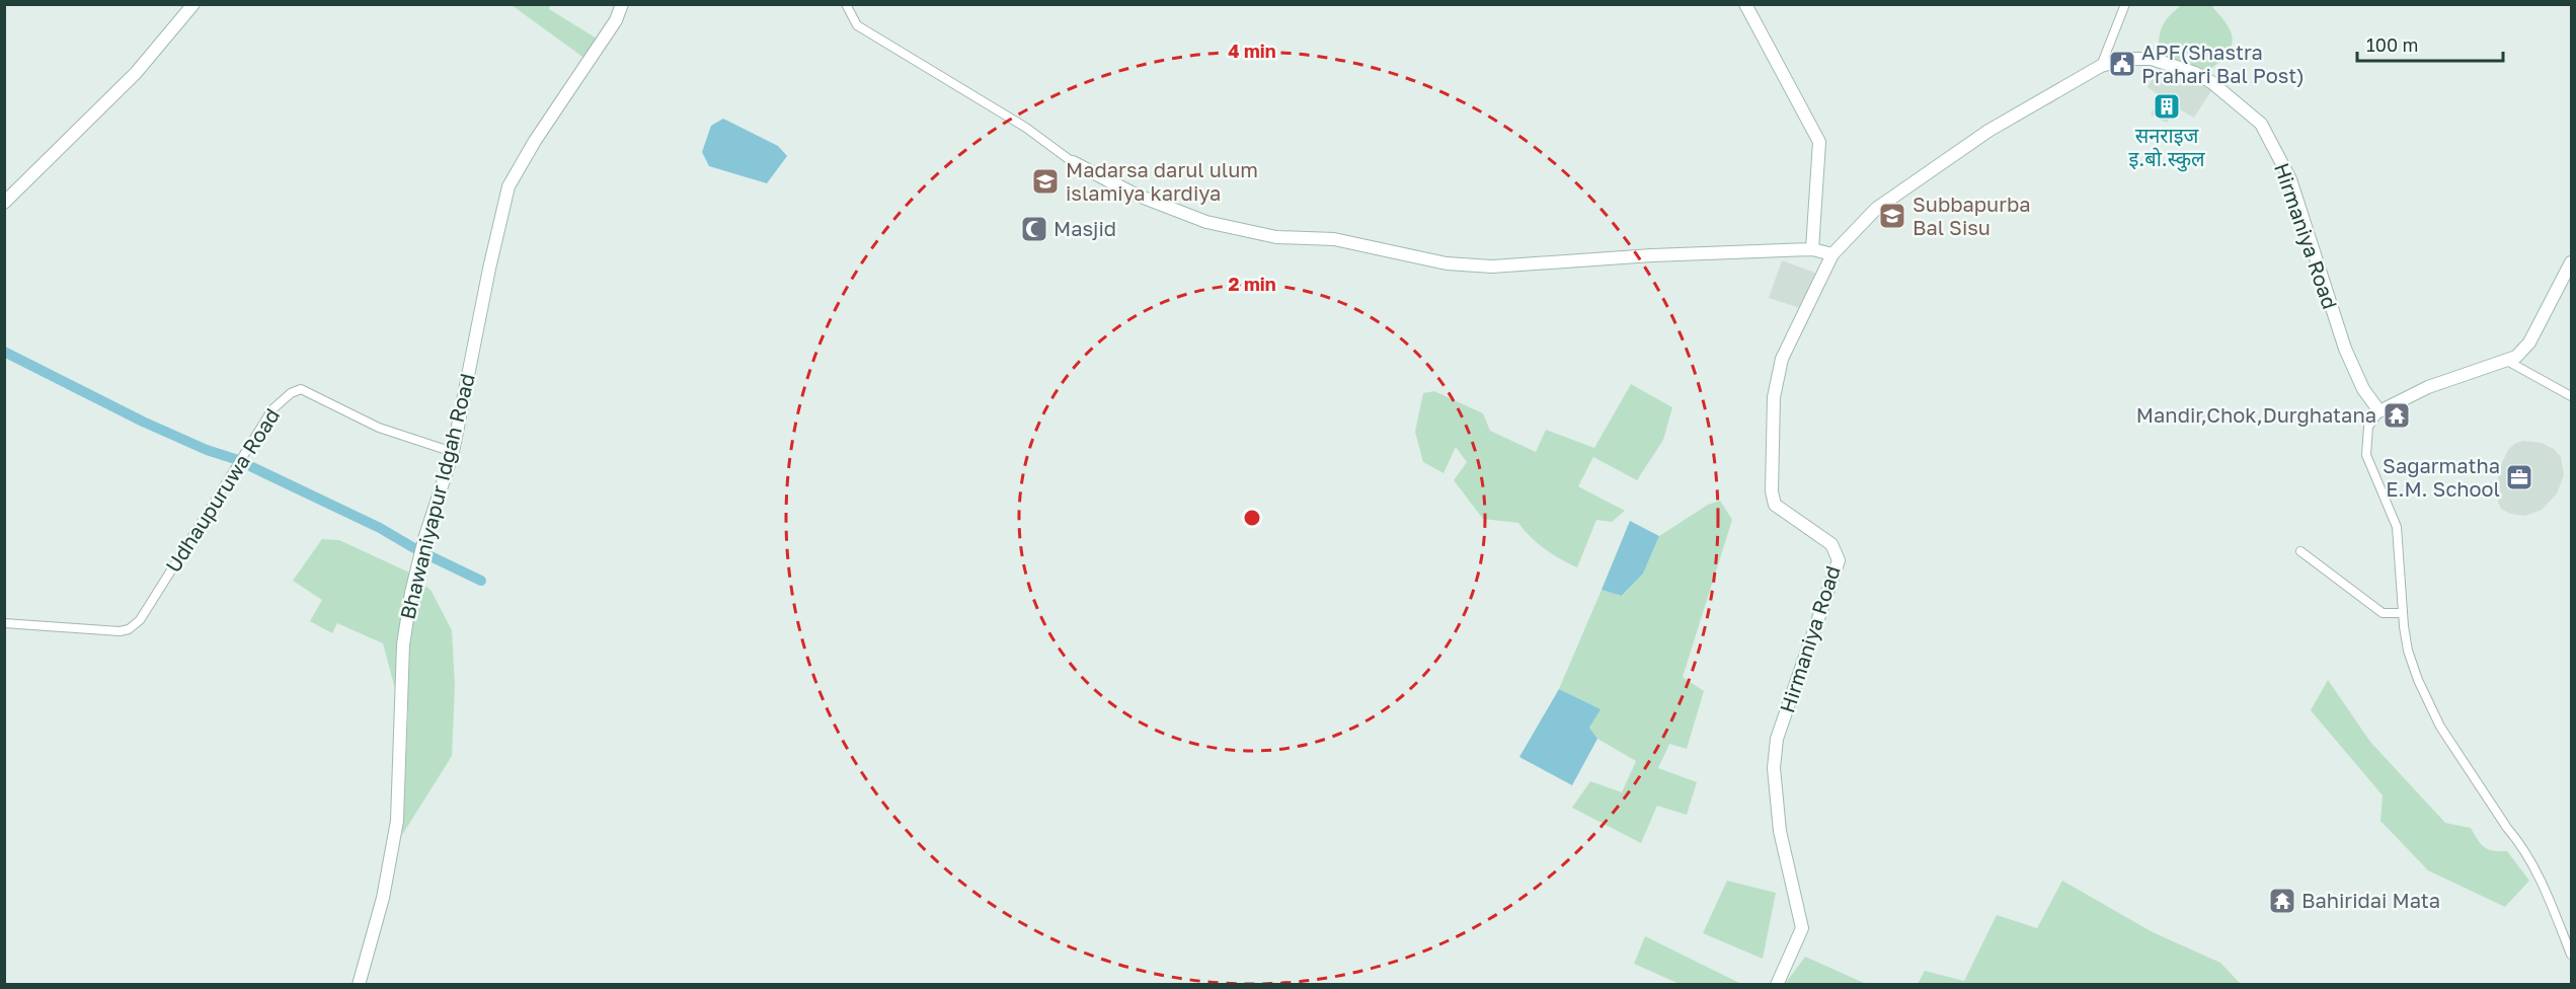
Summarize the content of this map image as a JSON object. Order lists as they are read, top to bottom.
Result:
{
  "streets": {
    "street": ["Hirmaniya Road", "Udhaupuruwa Road", "Bhawaniyapur Idgah Road"]
  },
  "crossings": [
    ["Udhaupuruwa Road", "Bhawaniyapur Idgah Road"]
  ],
  "places": {
    "public building": ["APF(Shastra Prahari Bal Post)"],
    "building": ["सनराइज इ.बाे.स्कुल"],
    "school or university": ["Madarsa darul ulum islamiya kardiya", "Subbapurba Bal Sisu"],
    "mosque": ["Masjid"],
    "temple": ["Mandir,Chok,Durghatana", "Bahiridai Mata"],
    "office": ["Sagarmatha E.M. School"]
  },
  "scale_bar": "100 m",
  "rings": ["4 min", "2 min"]
}
